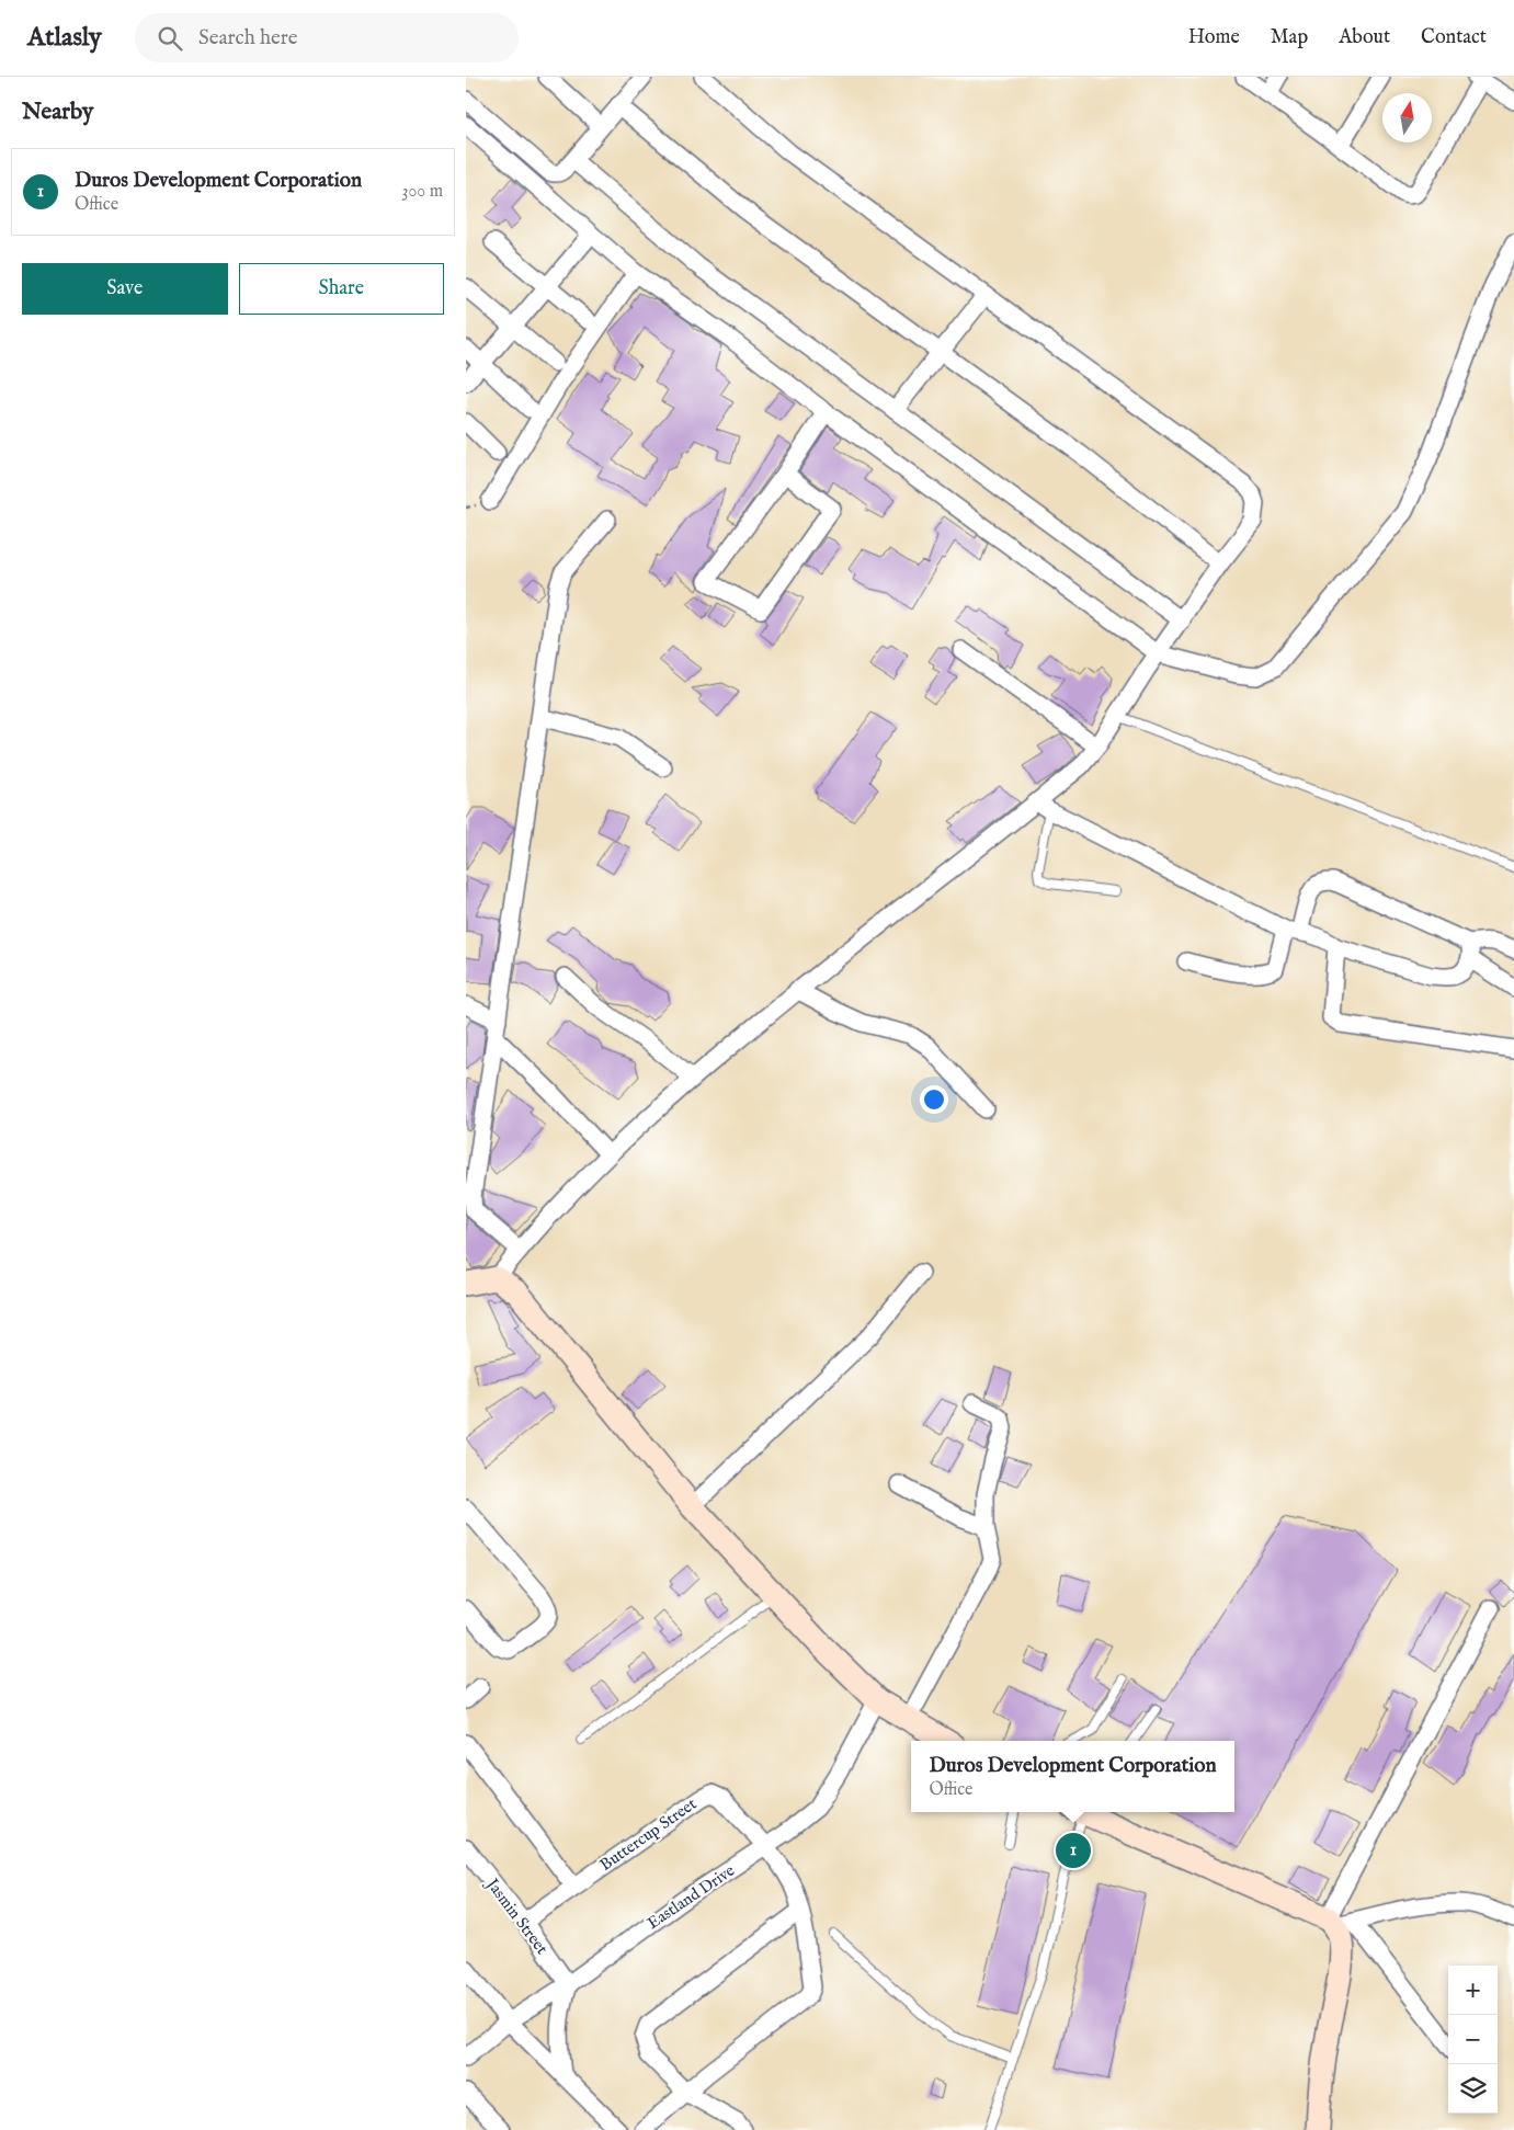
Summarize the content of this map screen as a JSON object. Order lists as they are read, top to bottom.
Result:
{
  "streets": {
    "street": ["Buttercup Street", "Eastland Drive", "Jasmin Street"]
  },
  "crossings": [
    ["Buttercup Street", "Eastland Drive"],
    ["Buttercup Street", "Jasmin Street"],
    ["Eastland Drive", "Jasmin Street"]
  ],
  "north": "top",
  "page": {
    "header": "Atlasly",
    "search": "Search here",
    "nav": [
      "Home",
      "Map",
      "About",
      "Contact"
    ],
    "heading": "Nearby",
    "list": [
      {
        "mark": "1",
        "name": "Duros Development Corporation",
        "note": "Office",
        "value": "300 m"
      }
    ],
    "buttons": ["Save", "Share"],
    "popup": ["Duros Development Corporation", "Office"],
    "pins": "1",
    "map_buttons": ["+", "−"]
  }
}
